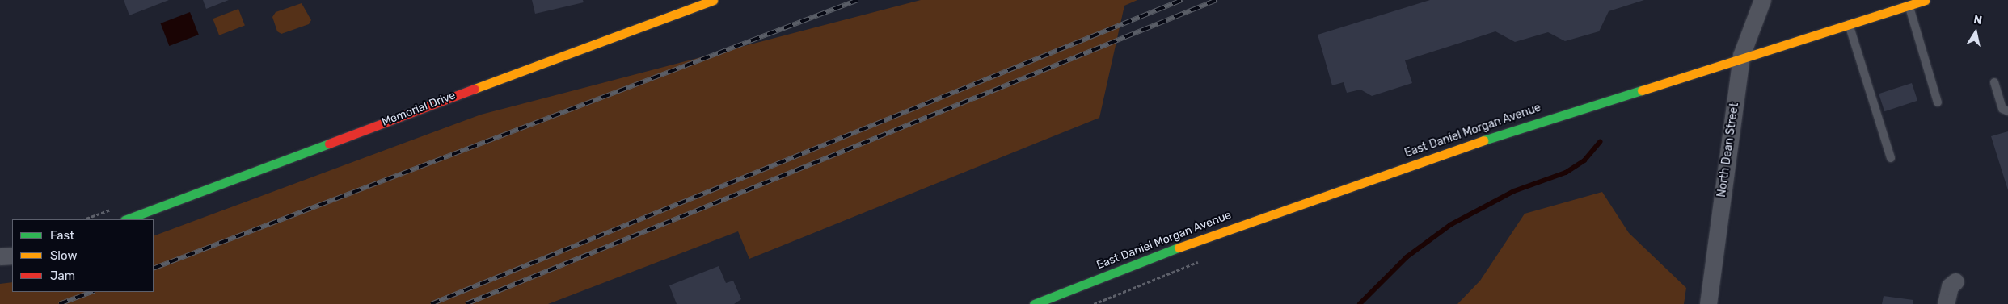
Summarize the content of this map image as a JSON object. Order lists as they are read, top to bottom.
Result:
{
  "streets": {
    "main road": ["Memorial Drive", "East Daniel Morgan Avenue"],
    "street": ["North Dean Street"]
  },
  "crossings": [
    ["East Daniel Morgan Avenue", "North Dean Street"]
  ],
  "legend": ["Fast", "Slow", "Jam"],
  "north": "top"
}
